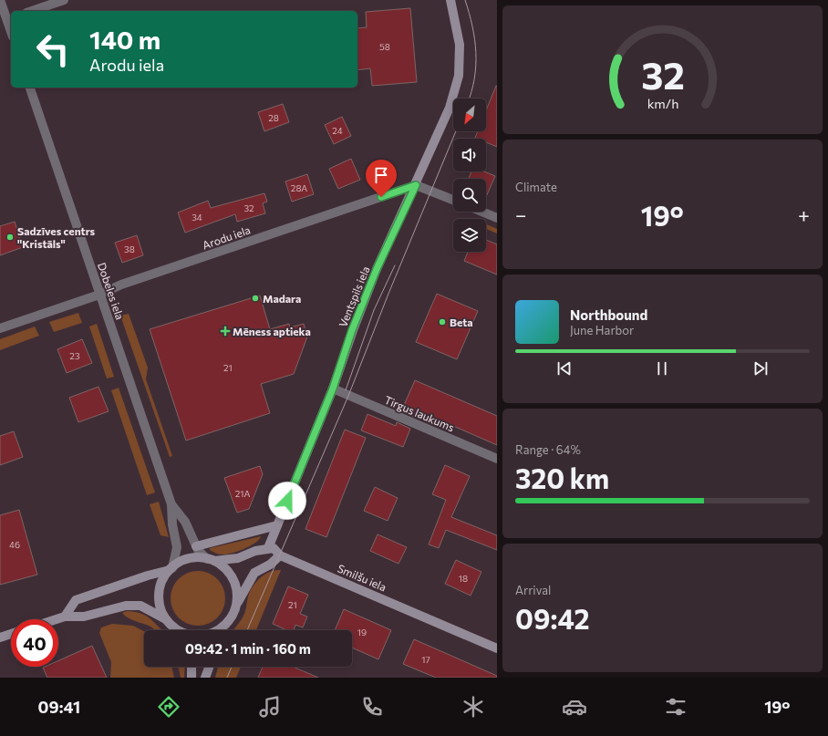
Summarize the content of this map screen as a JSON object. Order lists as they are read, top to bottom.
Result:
{
  "streets": {
    "street": [
      "Arodu iela",
      "Dobeles iela",
      "Ventspils iela",
      "Tirgus laukums",
      "Smilšu iela"
    ]
  },
  "crossings": [
    ["Arodu iela", "Dobeles iela"],
    ["Arodu iela", "Ventspils iela"],
    ["Ventspils iela", "Tirgus laukums"],
    ["Ventspils iela", "Smilšu iela"]
  ],
  "places": {
    "other": ["Sadzīves centrs \"Kristāls\"", "Madara", "Beta"],
    "health": ["Mēness aptieka"]
  },
  "house_numbers": [
    "58",
    "28",
    "24",
    "28A",
    "32",
    "34",
    "38",
    "23",
    "21",
    "21A",
    "46",
    "18",
    "21",
    "19",
    "17"
  ],
  "north": "bottom left",
  "page": {
    "turn": ["140 m", "Arodu iela"],
    "tile": [
      "Climate",
      ["Range · 64%", "320 km"],
      ["Arrival", "09:42"]
    ],
    "heat": ["−", "19°", "+"],
    "song": ["Northbound", "June Harbor"],
    "limit": "40",
    "trip": "09:42 · 1 min · 160 m",
    "tabs": ["09:41", "19°"],
    "gauge": ["32", "km/h"]
  }
}
